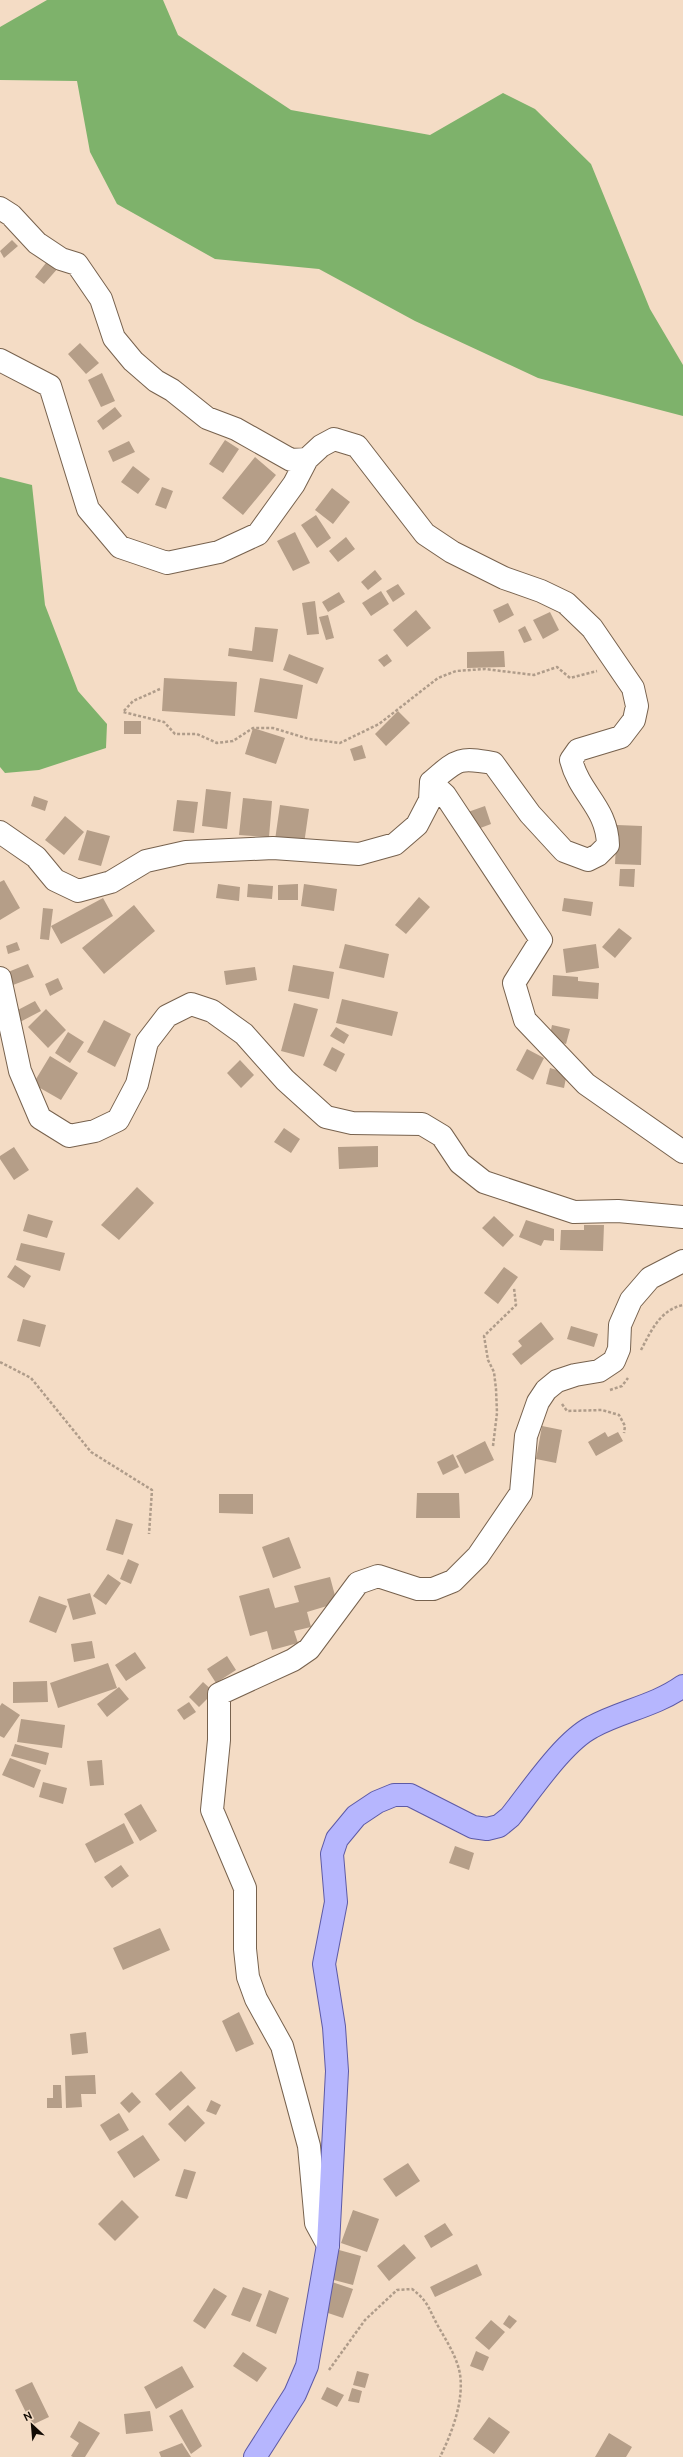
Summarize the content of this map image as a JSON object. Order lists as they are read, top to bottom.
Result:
{
  "north": "top left"
}
